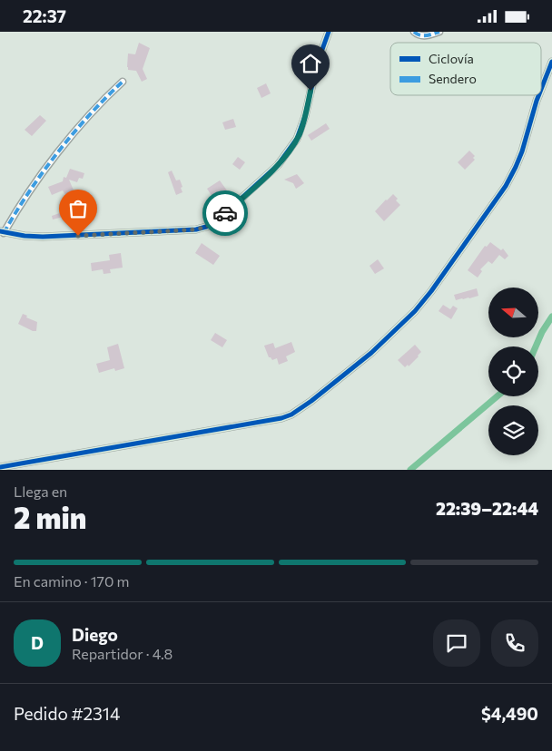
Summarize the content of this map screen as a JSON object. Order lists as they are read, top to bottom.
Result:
{
  "legend": ["Ciclovía", "Sendero"],
  "north": "left",
  "page": {
    "status": "22:37",
    "heading": ["2 min", "Llega en", "22:39–22:44"],
    "panel": [
      "Diego",
      "Repartidor · 4.8",
      "Pedido #2314",
      "$4,490"
    ],
    "bar": "En camino · 170 m",
    "round": "D"
  }
}
